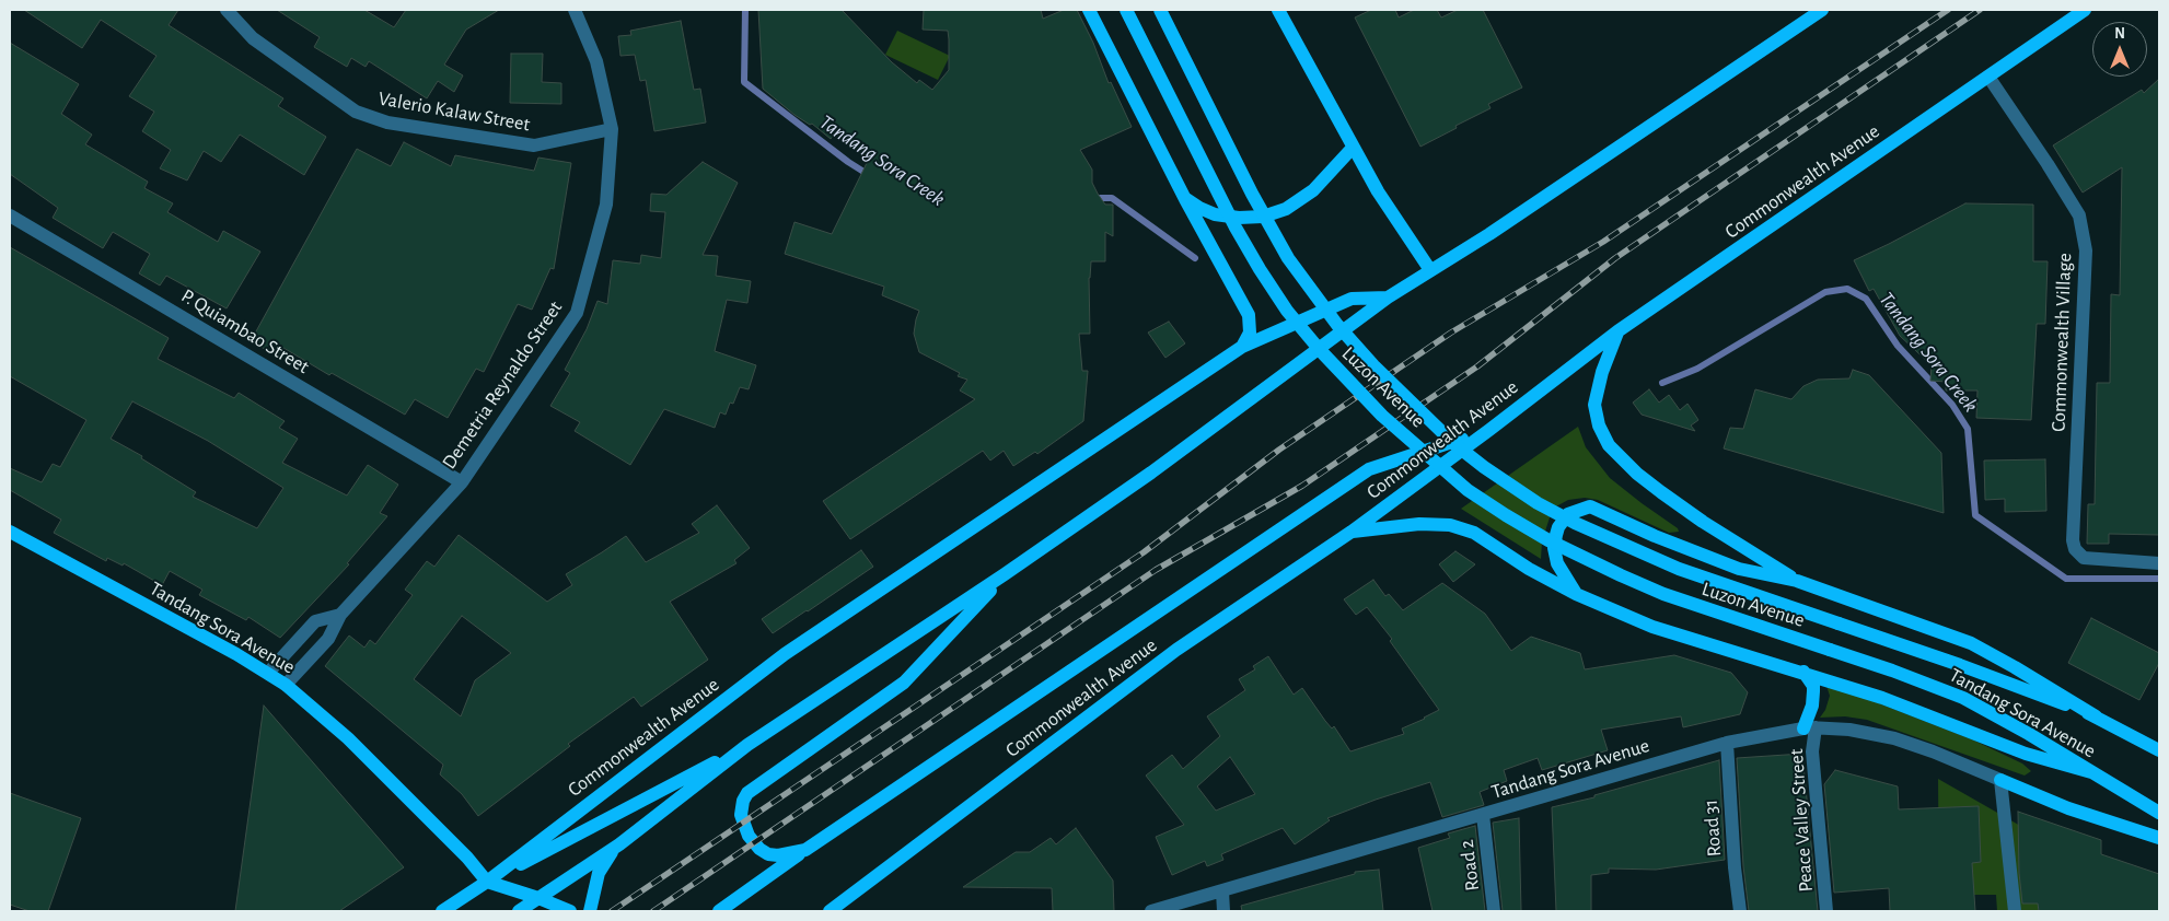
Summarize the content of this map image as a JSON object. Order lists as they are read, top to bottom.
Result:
{
  "streets": {
    "main road": ["Commonwealth Avenue", "Luzon Avenue", "Tandang Sora Avenue"],
    "street": [
      "Valerio Kalaw Street",
      "P. Quiambao Street",
      "Commonwealth Village",
      "Demetria Reynaldo Street",
      "Peace Valley Street",
      "Road 31",
      "Road 2"
    ]
  },
  "crossings": [
    ["Valerio Kalaw Street", "Demetria Reynaldo Street"],
    ["Commonwealth Avenue", "Commonwealth Village"],
    ["Commonwealth Avenue", "Tandang Sora Avenue"],
    ["P. Quiambao Street", "Demetria Reynaldo Street"],
    ["Demetria Reynaldo Street", "Tandang Sora Avenue"],
    ["Luzon Avenue", "Tandang Sora Avenue"],
    ["Tandang Sora Avenue", "Peace Valley Street"],
    ["Tandang Sora Avenue", "Road 31"],
    ["Tandang Sora Avenue", "Road 2"]
  ],
  "water": ["Tandang Sora Creek"],
  "north": "top"
}
